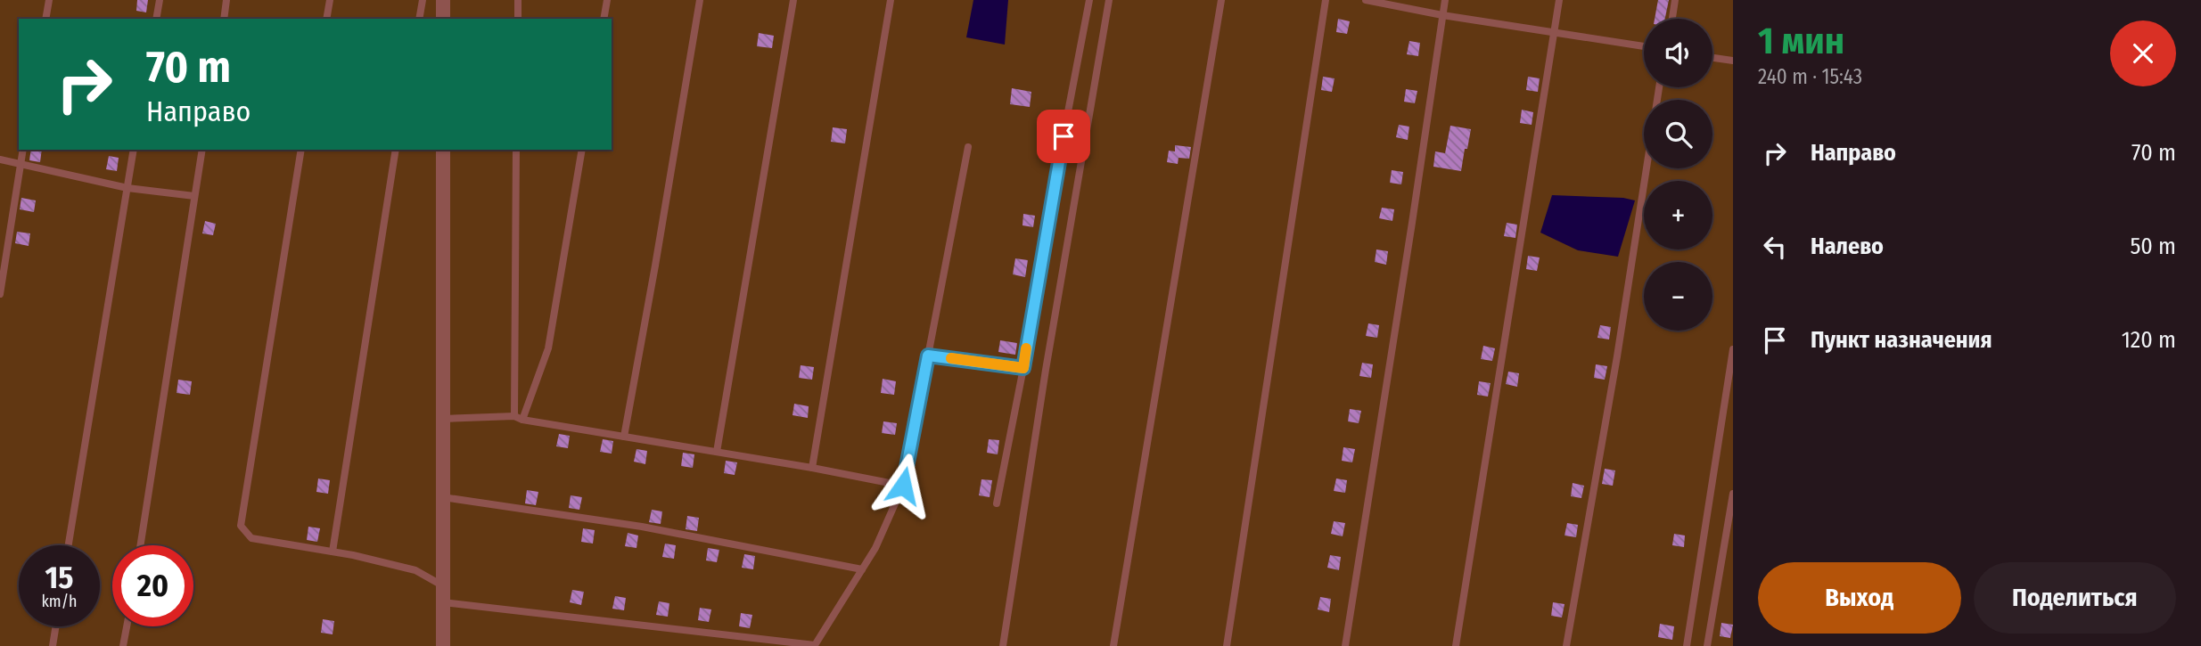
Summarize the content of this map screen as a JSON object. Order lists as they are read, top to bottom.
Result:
{
  "page": {
    "heading": ["1 мин", "240 m · 15:43"],
    "map_buttons": ["+", "−"],
    "turn": ["70 m", "Направо"],
    "list": [
      {
        "name": "Направо",
        "value": "70 m"
      },
      {
        "name": "Налево",
        "value": "50 m"
      },
      {
        "name": "Пункт назначения",
        "value": "120 m"
      }
    ],
    "speed": "15 km/h",
    "limit": "20",
    "buttons": ["Выход", "Поделиться"]
  }
}
